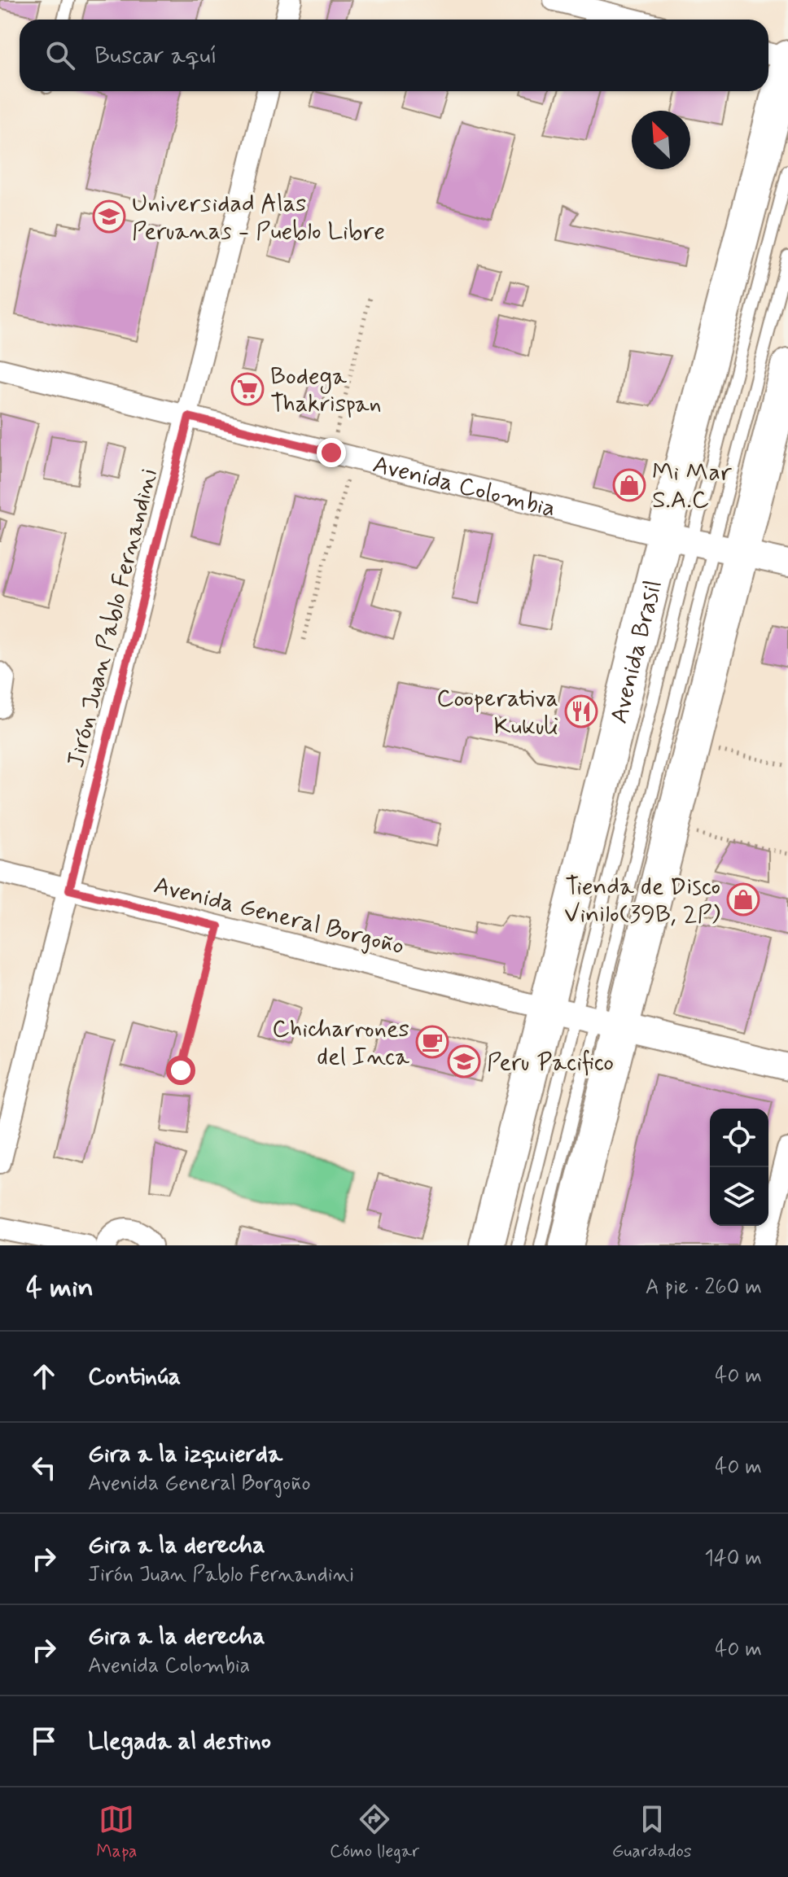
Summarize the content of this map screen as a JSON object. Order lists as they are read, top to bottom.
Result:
{
  "streets": {
    "main road": ["Avenida Brasil"],
    "street": ["Avenida Colombia", "Jirón Juan Pablo Fernandini", "Avenida General Borgoño"]
  },
  "crossings": [
    ["Avenida Colombia", "Jirón Juan Pablo Fernandini"],
    ["Avenida Colombia", "Avenida Brasil"],
    ["Jirón Juan Pablo Fernandini", "Avenida General Borgoño"],
    ["Avenida Brasil", "Avenida General Borgoño"]
  ],
  "places": {
    "school or university": ["Universidad Alas Peruanas - Pueblo Libre", "Peru Pacifico"],
    "supermarket": ["Bodega Thakrispan"],
    "shop": ["Mi Mar S.A.C", "Tienda de Disco Vinilo(39B, 2P)"],
    "restaurant": ["Cooperativa Kukuli"],
    "cafe": ["Chicharrones del Inca"]
  },
  "north": "top left",
  "page": {
    "search": "Buscar aquí",
    "heading": ["4 min", "A pie · 260 m"],
    "list": [
      ["Continúa", "40 m"],
      ["Gira a la izquierda", "Avenida General Borgoño", "40 m"],
      ["Gira a la derecha", "Jirón Juan Pablo Fernandini", "140 m"],
      ["Gira a la derecha", "Avenida Colombia", "40 m"],
      "Llegada al destino"
    ],
    "nav": ["Mapa", "Cómo llegar", "Guardados"]
  }
}
